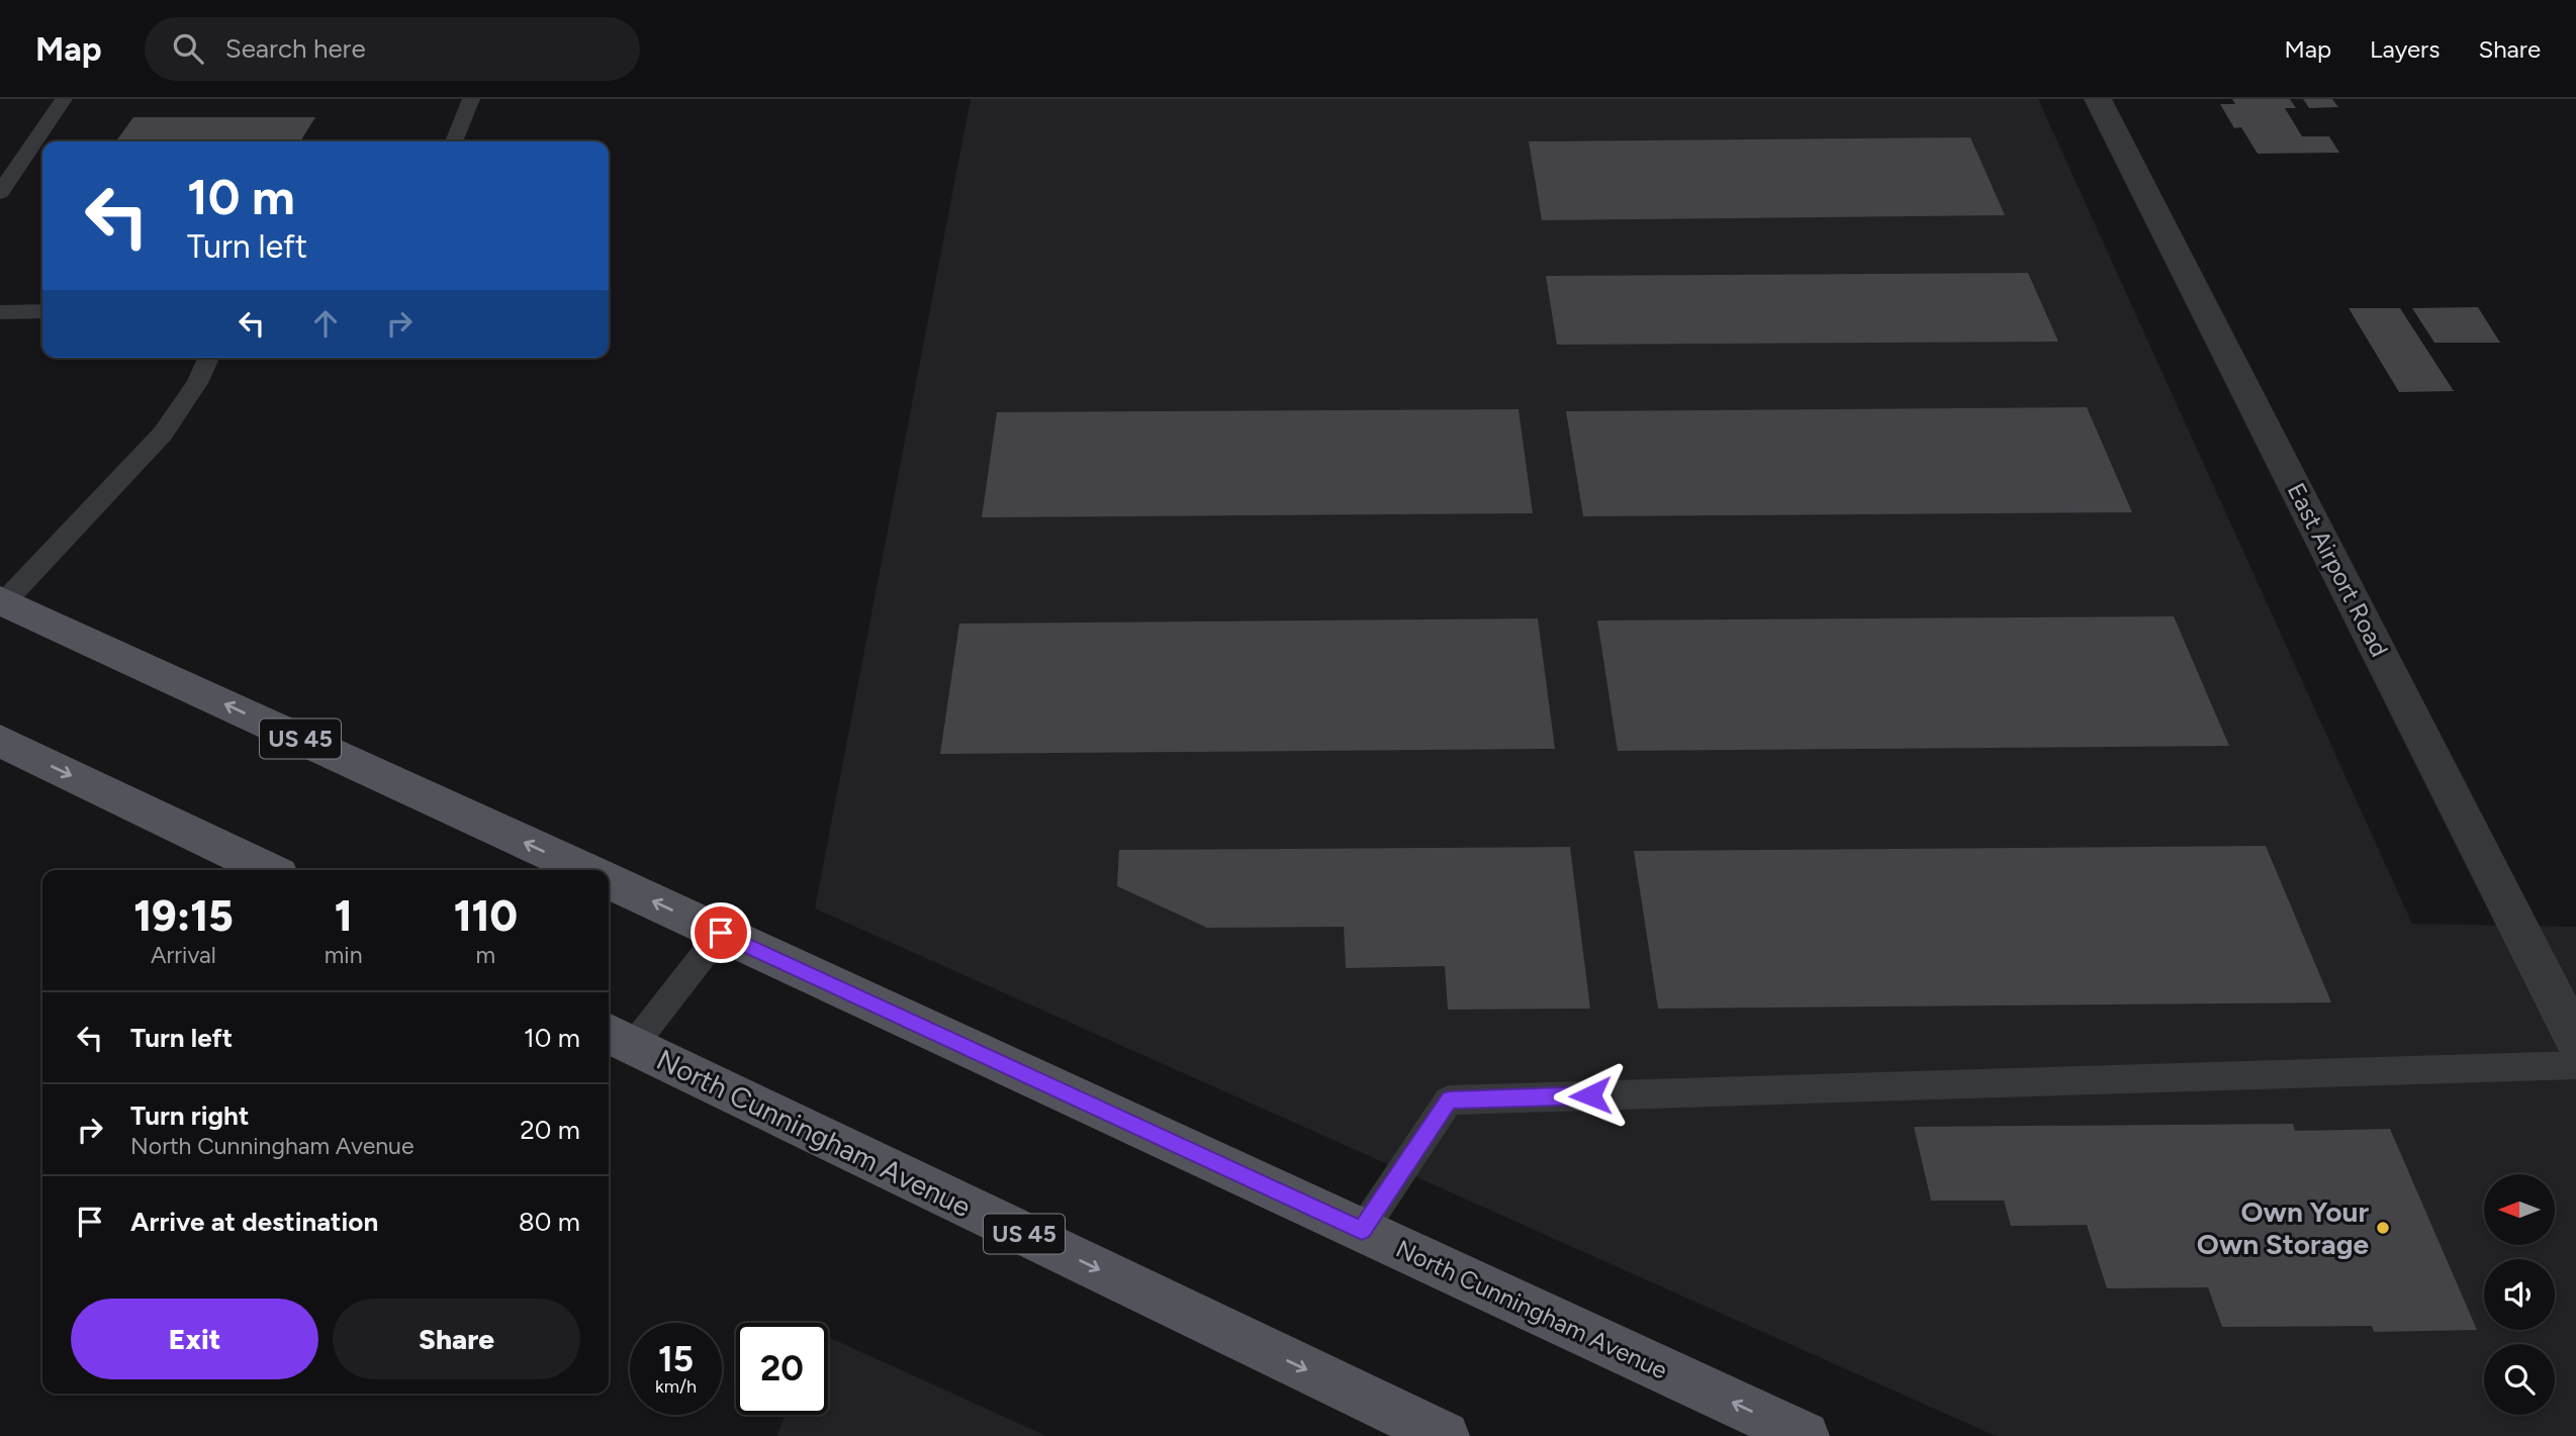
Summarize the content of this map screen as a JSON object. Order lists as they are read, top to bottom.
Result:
{
  "streets": {
    "main road": ["US 45", "North Cunningham Avenue"],
    "street": ["East Airport Road"]
  },
  "places": ["Own Your Own Storage"],
  "north": "left",
  "page": {
    "header": "Map",
    "search": "Search here",
    "nav": ["Map", "Layers", "Share"],
    "turn": ["10 m", "Turn left"],
    "eta": [
      "19:15",
      "Arrival",
      "1",
      "min",
      "110",
      "m"
    ],
    "list": [
      {
        "name": "Turn left",
        "value": "10 m"
      },
      {
        "name": "Turn right",
        "note": "North Cunningham Avenue",
        "value": "20 m"
      },
      {
        "name": "Arrive at destination",
        "value": "80 m"
      }
    ],
    "buttons": ["Exit", "Share"],
    "speed": "15 km/h",
    "limit": "20"
  }
}
